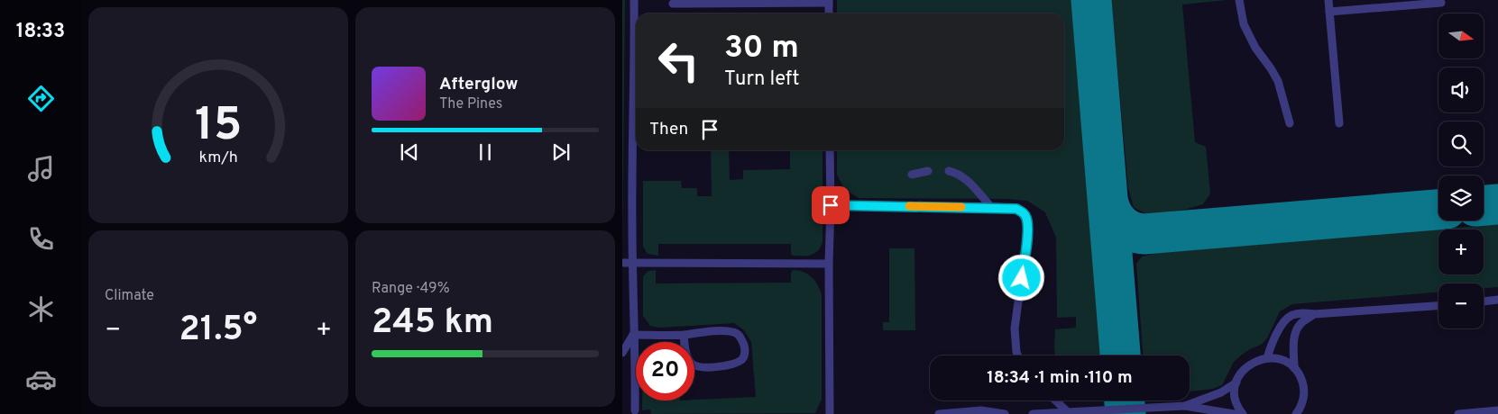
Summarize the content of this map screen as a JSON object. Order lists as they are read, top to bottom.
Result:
{
  "north": "right",
  "page": {
    "tabs": "18:33",
    "map_buttons": ["+", "−"],
    "turn": ["30 m", "Turn left"],
    "song": ["Afterglow", "The Pines"],
    "then": "Then",
    "tile": [
      "Climate",
      ["Range · 49%", "245 km"]
    ],
    "heat": ["−", "21.5°", "+"],
    "limit": "20",
    "trip": "18:34 · 1 min · 110 m",
    "gauge": ["15", "km/h"]
  }
}
